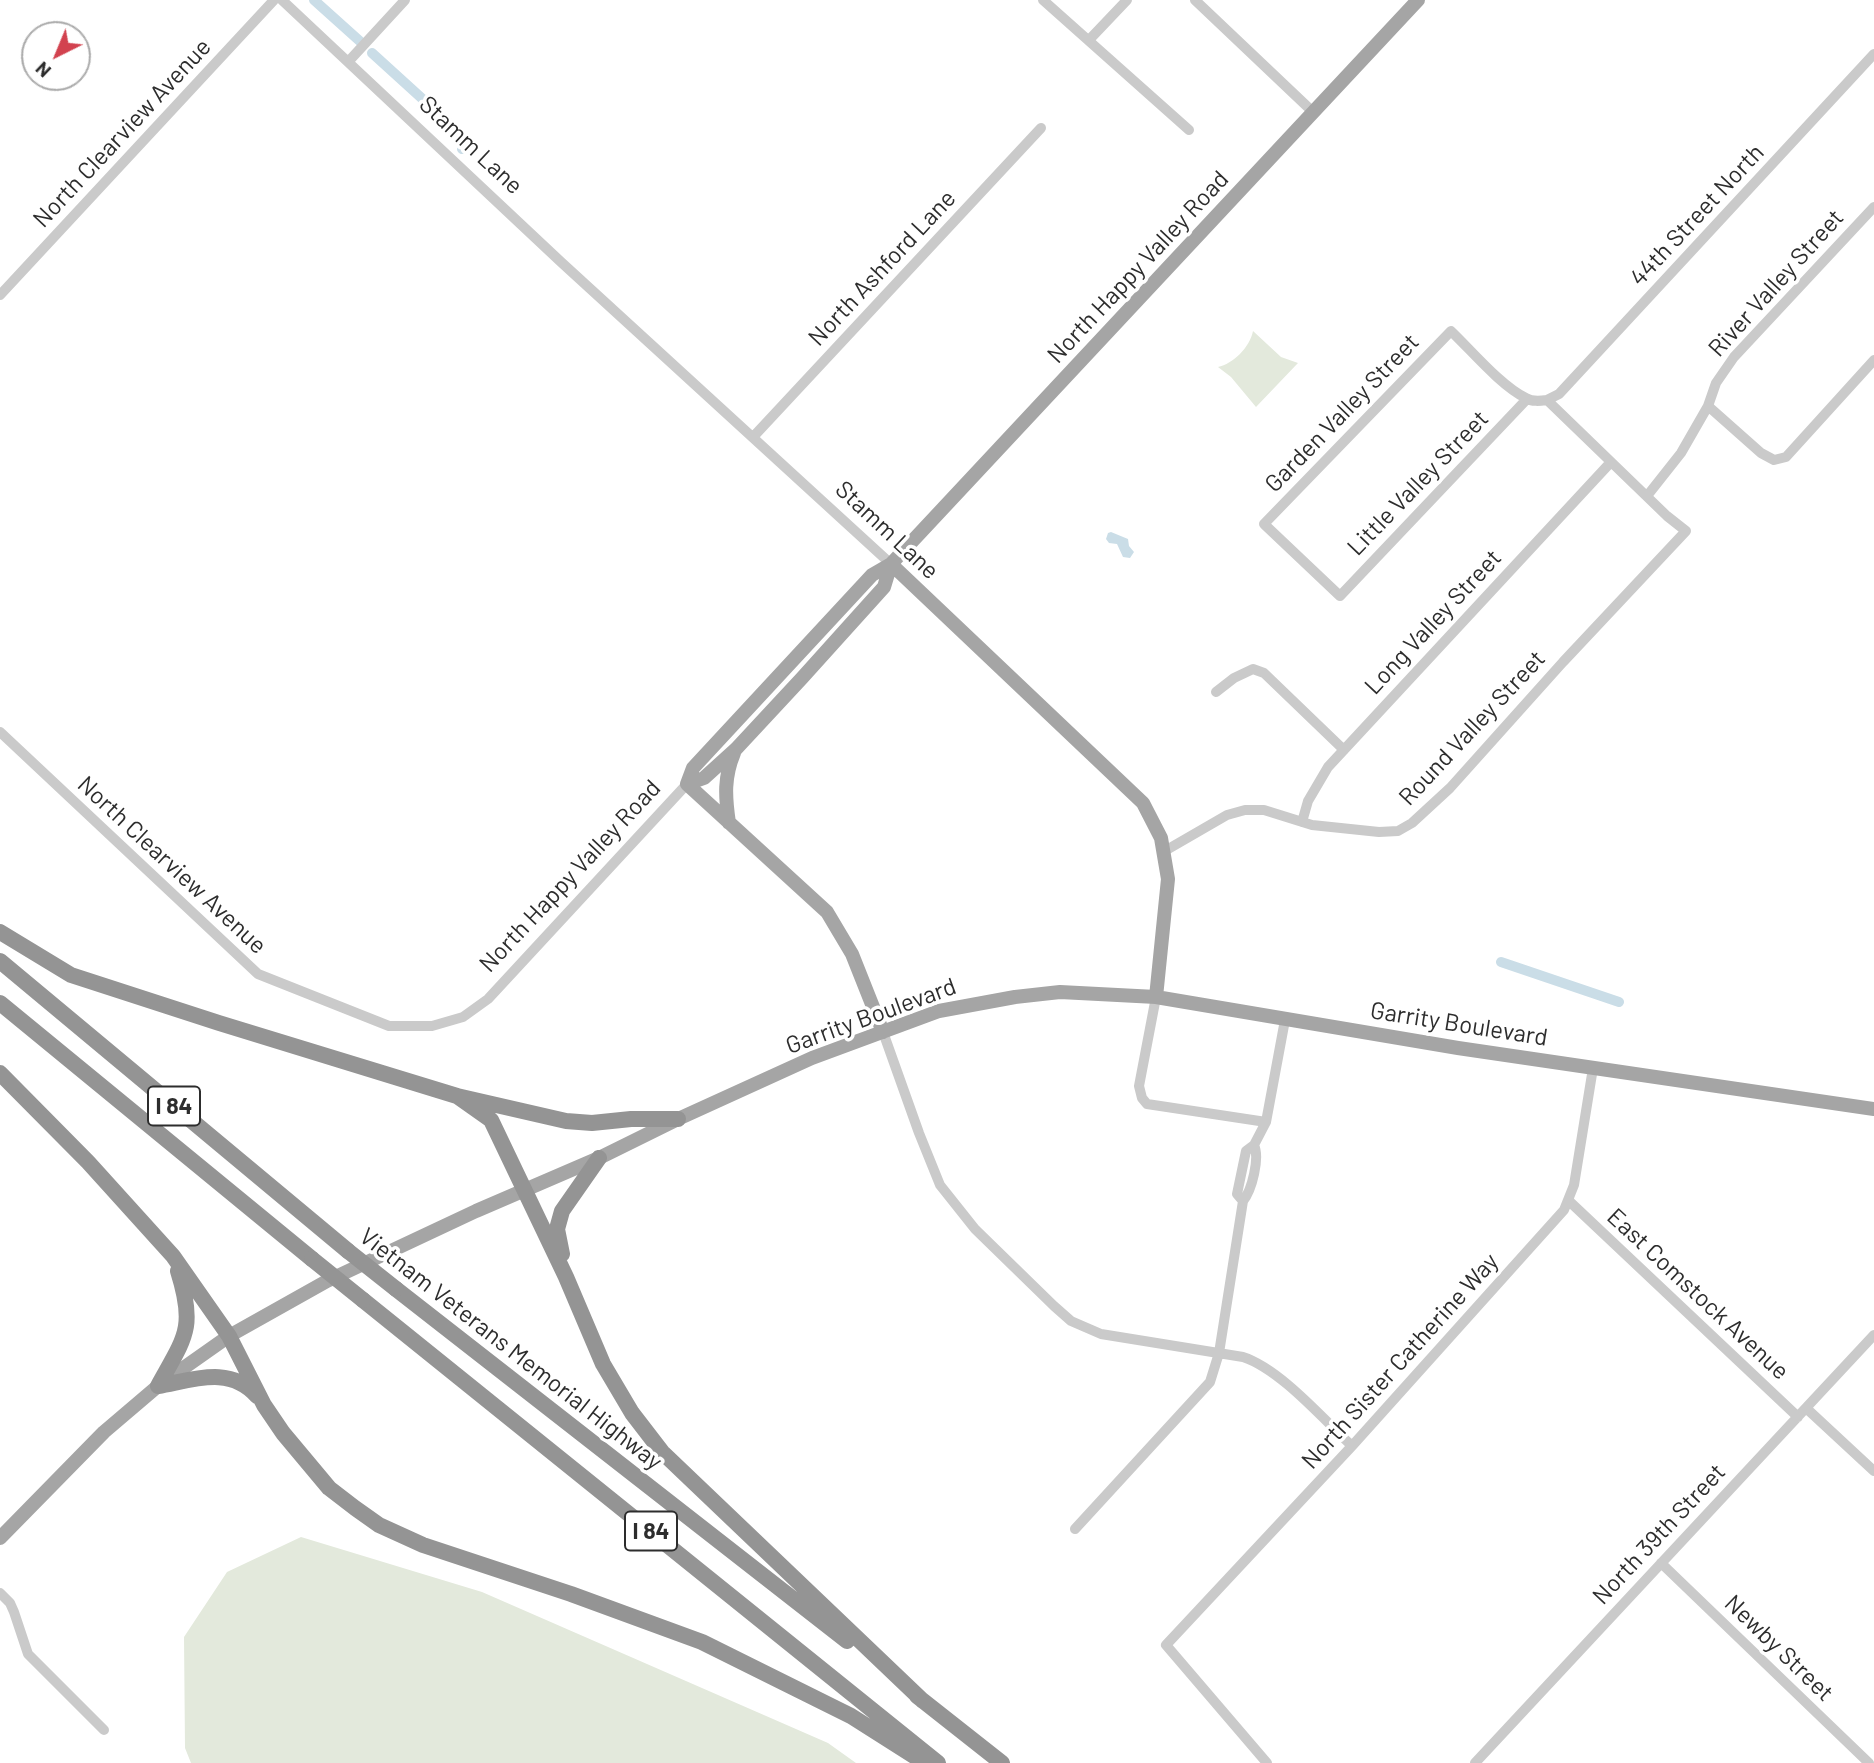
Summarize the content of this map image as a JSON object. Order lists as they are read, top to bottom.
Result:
{
  "streets": {
    "highway": ["I 84", "Vietnam Veterans Memorial Highway"],
    "main road": ["Stamm Lane", "North Happy Valley Road", "Garrity Boulevard"],
    "street": [
      "North Clearview Avenue",
      "44th Street North",
      "North Ashford Lane",
      "River Valley Street",
      "Garden Valley Street",
      "Little Valley Street",
      "Long Valley Street",
      "Round Valley Street",
      "East Comstock Avenue",
      "North Sister Catherine Way",
      "North 39th Street",
      "Newby Street"
    ]
  },
  "crossings": [
    ["North Clearview Avenue", "North Happy Valley Road"],
    ["Stamm Lane", "North Happy Valley Road"],
    ["Stamm Lane", "North Ashford Lane"],
    ["Stamm Lane", "Round Valley Street"],
    ["Stamm Lane", "Garrity Boulevard"],
    ["River Valley Street", "Round Valley Street"],
    ["Garden Valley Street", "Little Valley Street"],
    ["Long Valley Street", "Round Valley Street"],
    ["Garrity Boulevard", "North Sister Catherine Way"],
    ["East Comstock Avenue", "North Sister Catherine Way"],
    ["East Comstock Avenue", "North 39th Street"],
    ["North 39th Street", "Newby Street"]
  ],
  "north": "bottom left"
}
